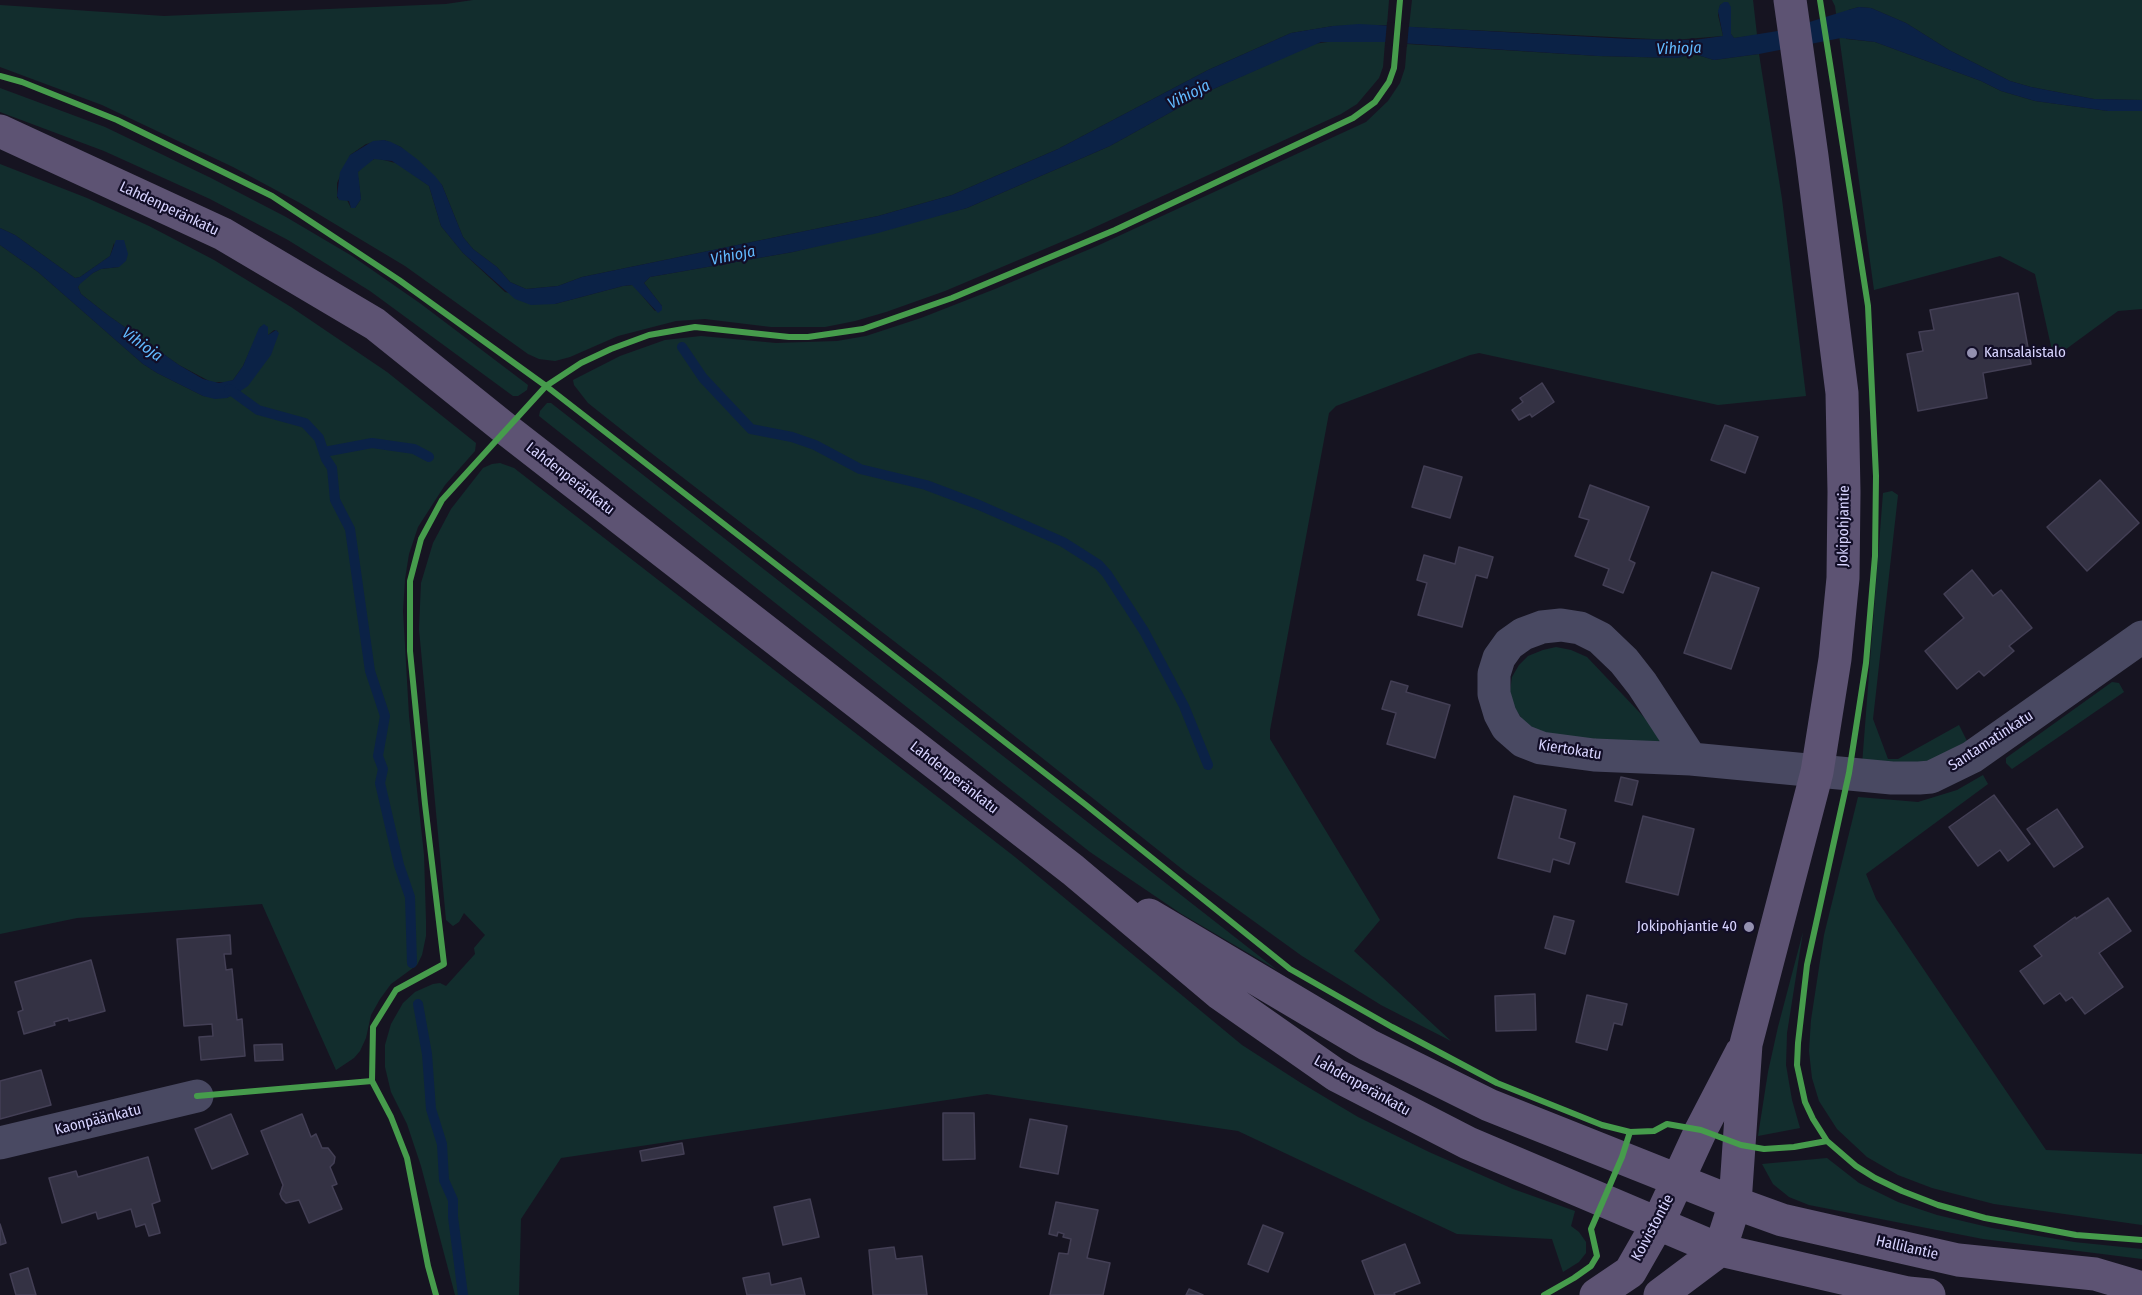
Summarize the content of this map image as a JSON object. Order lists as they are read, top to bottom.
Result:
{
  "streets": {
    "main road": [
      "Lahdenperänkatu",
      "Jokipohjantie",
      "Koivistontie",
      "Hallilantie"
    ],
    "street": ["Santamatinkatu", "Kiertokatu", "Kaonpäänkatu"]
  },
  "crossings": [
    ["Lahdenperänkatu", "Jokipohjantie"],
    ["Lahdenperänkatu", "Koivistontie"],
    ["Lahdenperänkatu", "Hallilantie"],
    ["Jokipohjantie", "Santamatinkatu"],
    ["Jokipohjantie", "Kiertokatu"],
    ["Jokipohjantie", "Koivistontie"],
    ["Jokipohjantie", "Hallilantie"],
    ["Santamatinkatu", "Kiertokatu"],
    ["Koivistontie", "Hallilantie"]
  ],
  "water": ["Vihioja"],
  "places": ["Kansalaistalo", "Jokipohjantie 40"]
}
